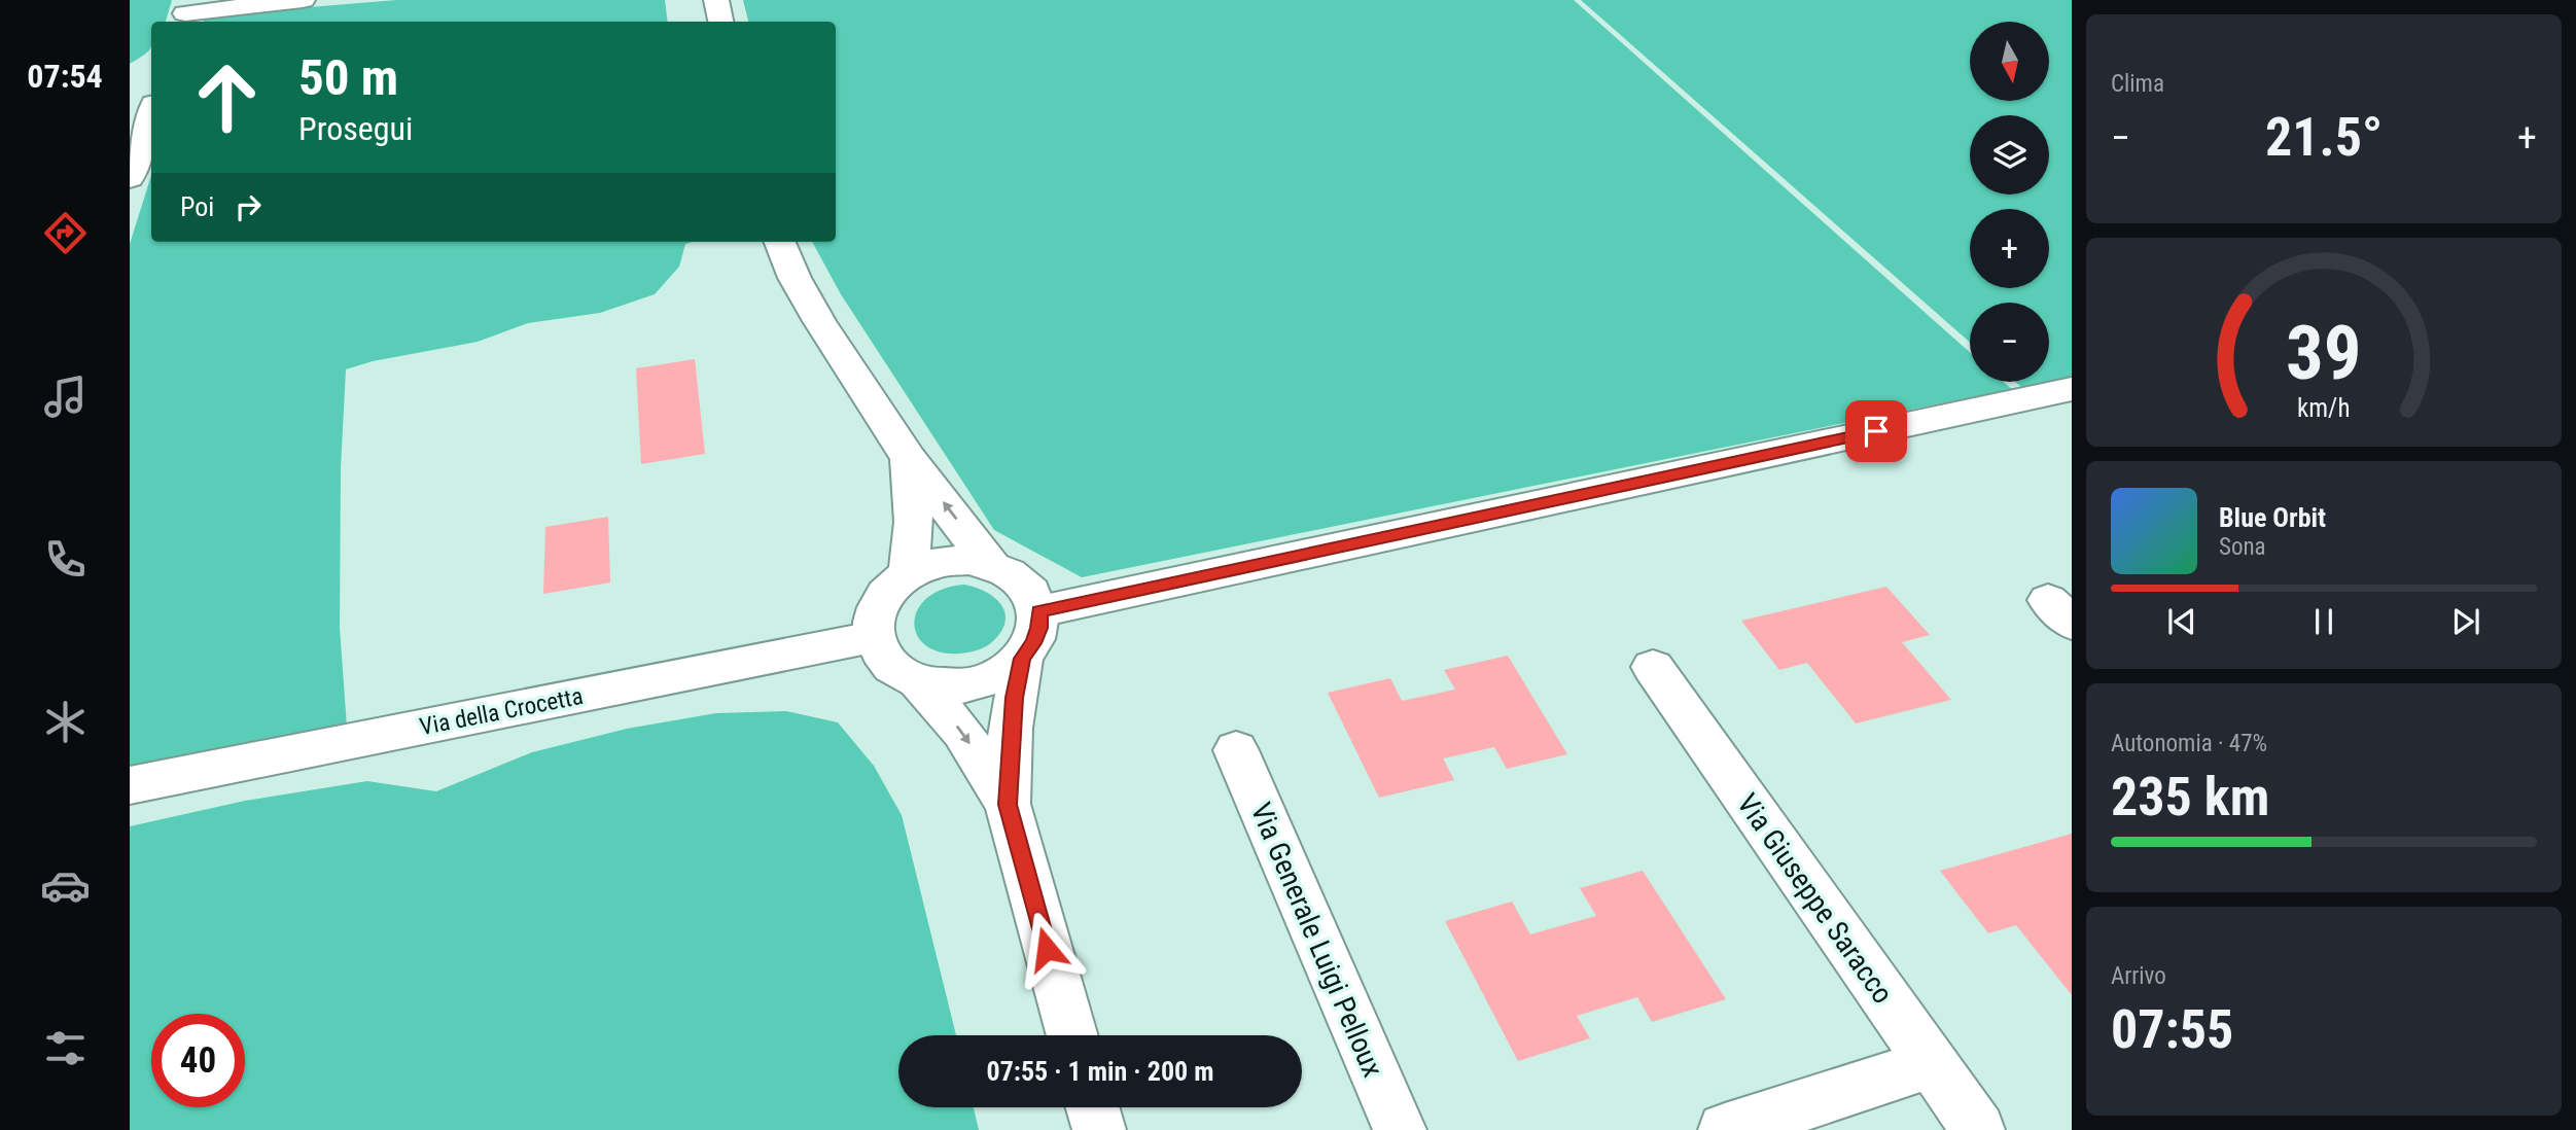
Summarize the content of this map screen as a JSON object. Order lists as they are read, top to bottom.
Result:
{
  "streets": {
    "street": ["Via della Crocetta", "Via Giuseppe Saracco", "Via Generale Luigi Pelloux"]
  },
  "north": "bottom",
  "page": {
    "tabs": "07:54",
    "tile": [
      "Clima",
      ["Autonomia · 47%", "235 km"],
      ["Arrivo", "07:55"]
    ],
    "map_buttons": ["+", "−"],
    "turn": ["50 m", "Prosegui"],
    "heat": ["−", "21.5°", "+"],
    "then": "Poi",
    "song": ["Blue Orbit", "Sona"],
    "limit": "40",
    "trip": "07:55 · 1 min · 200 m",
    "gauge": ["39", "km/h"]
  }
}
